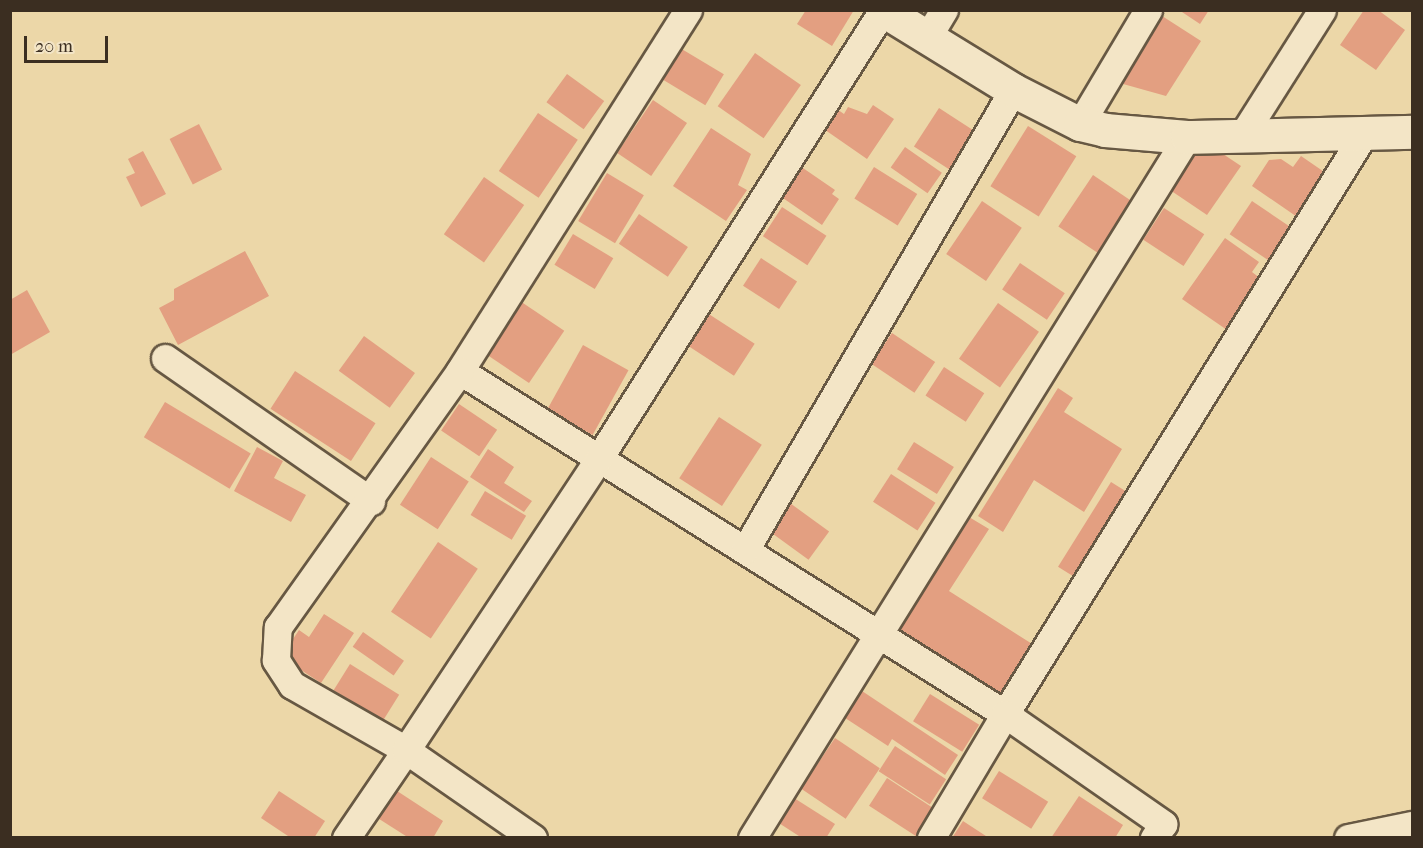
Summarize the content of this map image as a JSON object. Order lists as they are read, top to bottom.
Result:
{
  "scale_bar": "20 m"
}
